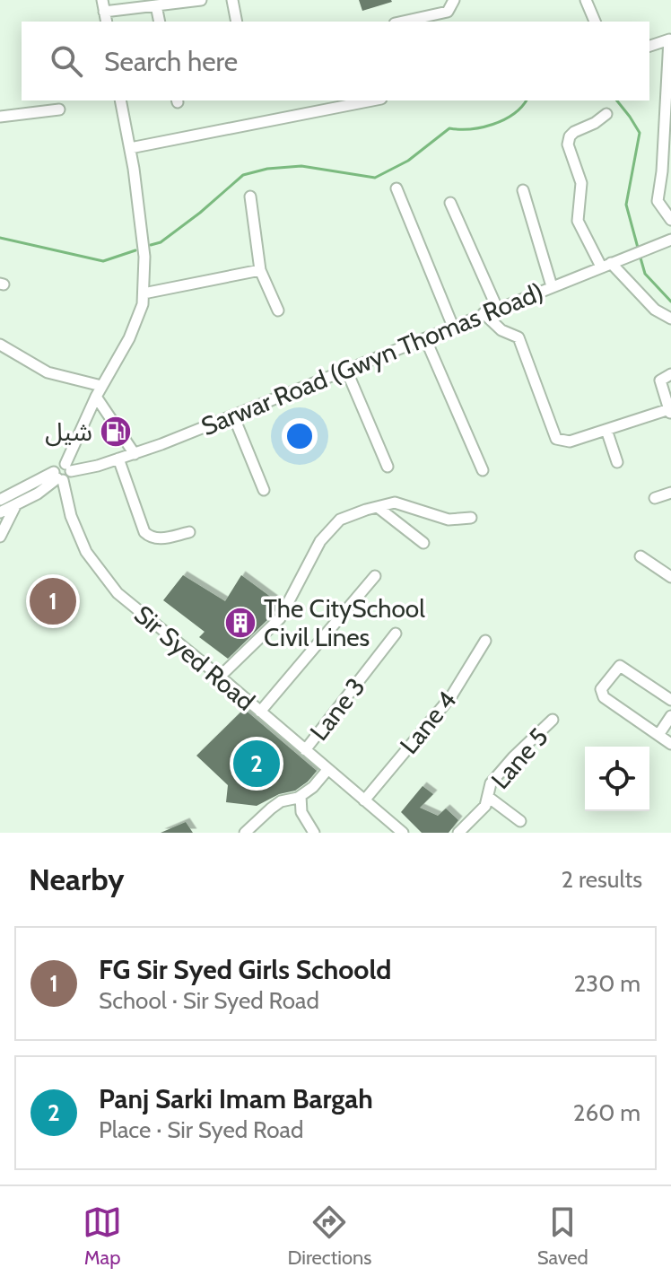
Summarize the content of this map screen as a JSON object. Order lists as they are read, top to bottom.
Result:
{
  "streets": {
    "street": [
      "Sarwar Road (Gwyn Thomas Road)",
      "Sir Syed Road",
      "Lane 3",
      "Lane 4",
      "Lane 5"
    ]
  },
  "crossings": [
    ["Sir Syed Road", "Lane 3"],
    ["Sir Syed Road", "Lane 4"]
  ],
  "places": {
    "fuel station": ["شیل"],
    "building": ["The CitySchool Civil Lines"]
  },
  "page": {
    "search": "Search here",
    "pins": ["1", "2"],
    "heading": ["Nearby", "2 results"],
    "list": [
      {
        "mark": "1",
        "name": "FG Sir Syed Girls Schoold",
        "note": "School · Sir Syed Road",
        "value": "230 m"
      },
      {
        "mark": "2",
        "name": "Panj Sarki Imam Bargah",
        "note": "Place · Sir Syed Road",
        "value": "260 m"
      }
    ],
    "nav": ["Map", "Directions", "Saved"]
  }
}
